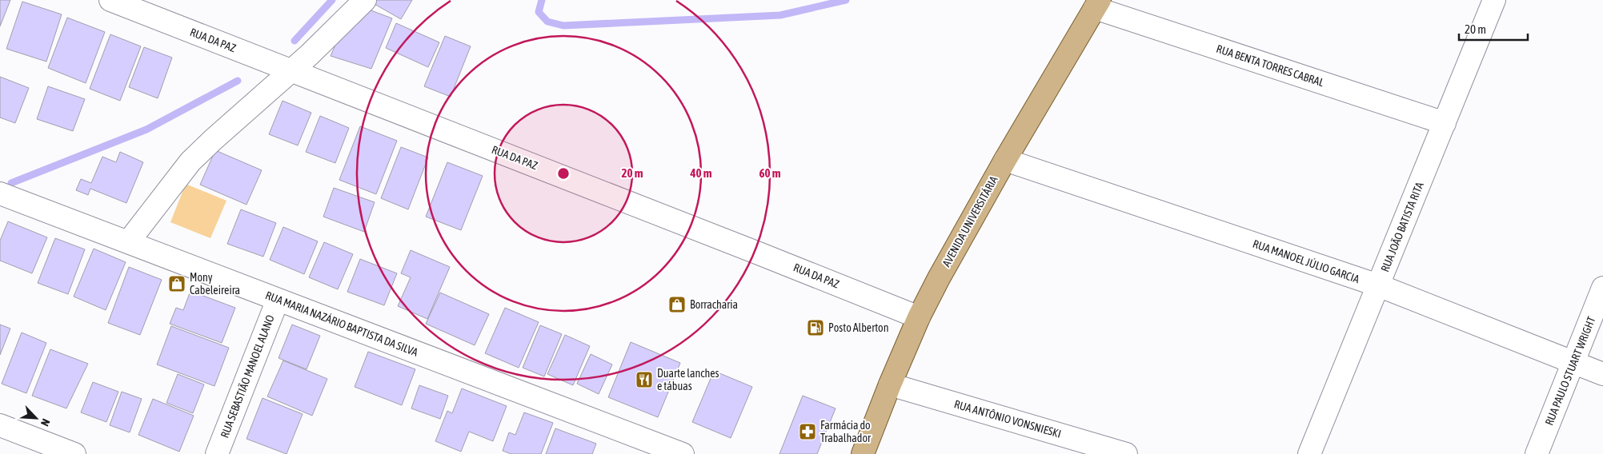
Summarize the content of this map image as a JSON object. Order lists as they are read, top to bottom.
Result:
{
  "streets": {
    "main road": ["AVENIDA UNIVERSITÁRIA"],
    "street": [
      "RUA DA PAZ",
      "RUA BENTA TORRES CABRAL",
      "RUA JOÃO BATISTA RITA",
      "RUA MANOEL JÚLIO GARCIA",
      "RUA MARIA NAZÁRIO BAPTISTA DA SILVA",
      "RUA PAULO STUART WRIGHT",
      "RUA SEBASTIÃO MANOEL ALANO",
      "RUA ANTÔNIO VONSNIESKI"
    ]
  },
  "crossings": [
    ["RUA DA PAZ", "AVENIDA UNIVERSITÁRIA"],
    ["RUA BENTA TORRES CABRAL", "AVENIDA UNIVERSITÁRIA"],
    ["RUA BENTA TORRES CABRAL", "RUA JOÃO BATISTA RITA"],
    ["AVENIDA UNIVERSITÁRIA", "RUA MANOEL JÚLIO GARCIA"],
    ["AVENIDA UNIVERSITÁRIA", "RUA ANTÔNIO VONSNIESKI"],
    ["RUA JOÃO BATISTA RITA", "RUA MANOEL JÚLIO GARCIA"],
    ["RUA MANOEL JÚLIO GARCIA", "RUA PAULO STUART WRIGHT"],
    ["RUA MARIA NAZÁRIO BAPTISTA DA SILVA", "RUA SEBASTIÃO MANOEL ALANO"]
  ],
  "places": {
    "shop": ["Mony Cabeleireira", "Borracharia"],
    "fuel station": ["Posto Alberton"],
    "restaurant": ["Duarte lanches e tábuas"],
    "pharmacy": ["Farmácia do Trabalhador"]
  },
  "scale_bar": "20 m",
  "north": "bottom right",
  "rings": ["20 m", "40 m", "60 m"]
}
